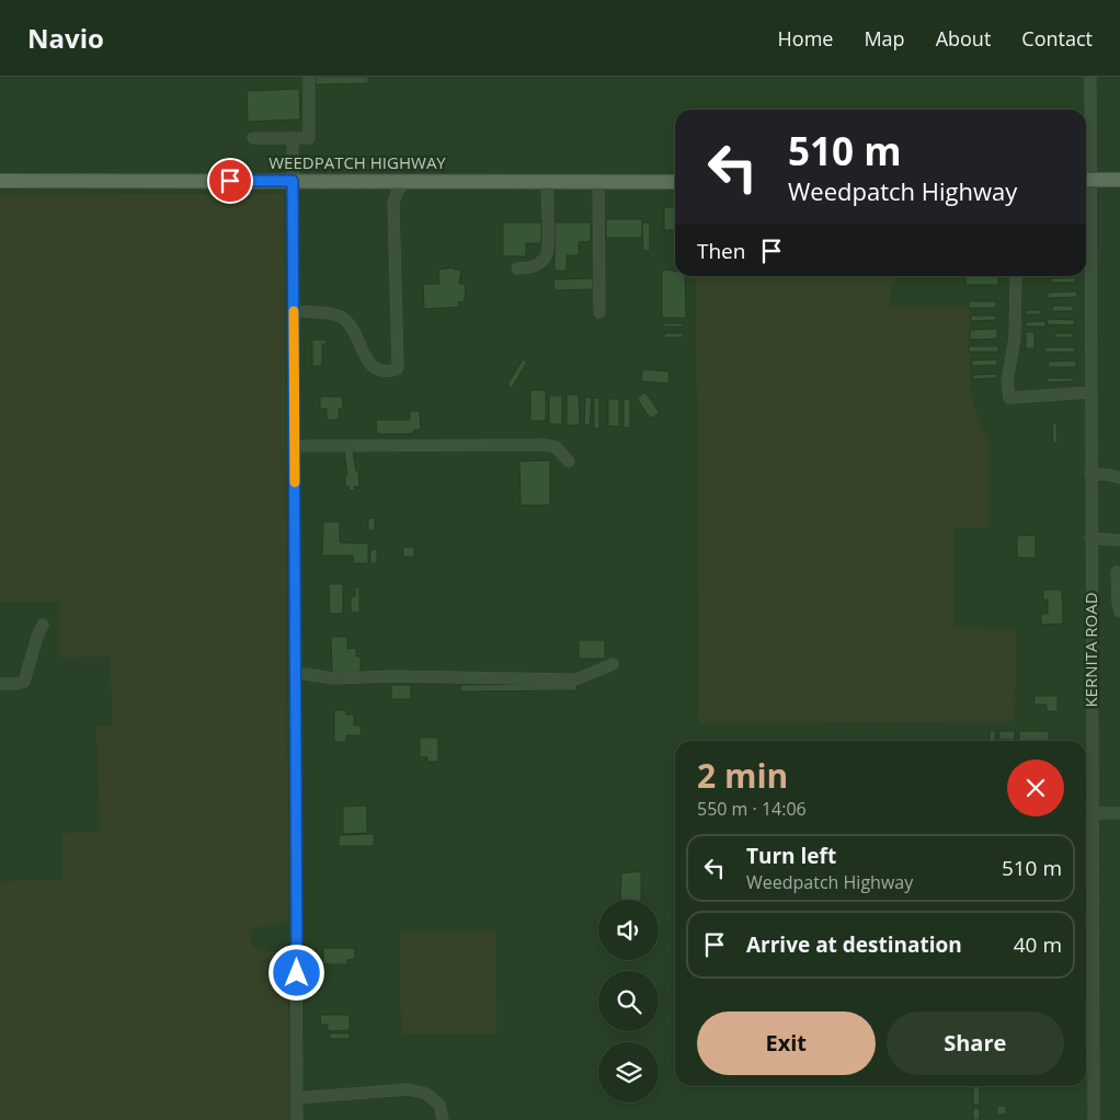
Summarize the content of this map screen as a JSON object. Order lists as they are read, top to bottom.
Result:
{
  "streets": {
    "main road": ["WEEDPATCH HIGHWAY"],
    "street": ["KERNITA ROAD"]
  },
  "page": {
    "header": "Navio",
    "nav": [
      "Home",
      "Map",
      "About",
      "Contact"
    ],
    "turn": ["510 m", "Weedpatch Highway"],
    "then": "Then",
    "heading": ["2 min", "550 m · 14:06"],
    "list": [
      {
        "name": "Turn left",
        "note": "Weedpatch Highway",
        "value": "510 m"
      },
      {
        "name": "Arrive at destination",
        "value": "40 m"
      }
    ],
    "buttons": ["Exit", "Share"]
  }
}
